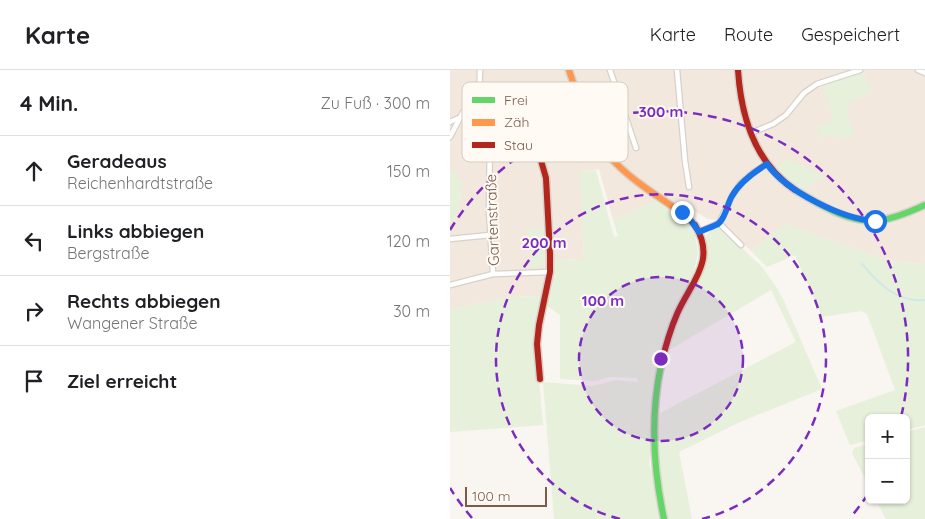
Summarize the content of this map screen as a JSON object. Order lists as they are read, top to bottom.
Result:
{
  "streets": {
    "street": ["Gartenstraße"]
  },
  "legend": ["Frei", "Zäh", "Stau"],
  "scale_bar": "100 m",
  "page": {
    "header": "Karte",
    "nav": ["Karte", "Route", "Gespeichert"],
    "heading": ["4 Min.", "Zu Fuß · 300 m"],
    "list": [
      ["Geradeaus", "Reichenhardtstraße", "150 m"],
      ["Links abbiegen", "Bergstraße", "120 m"],
      ["Rechts abbiegen", "Wangener Straße", "30 m"],
      "Ziel erreicht"
    ],
    "map_buttons": ["+", "−"],
    "scale": "100 m"
  },
  "rings": ["300 m", "200 m", "100 m"]
}
